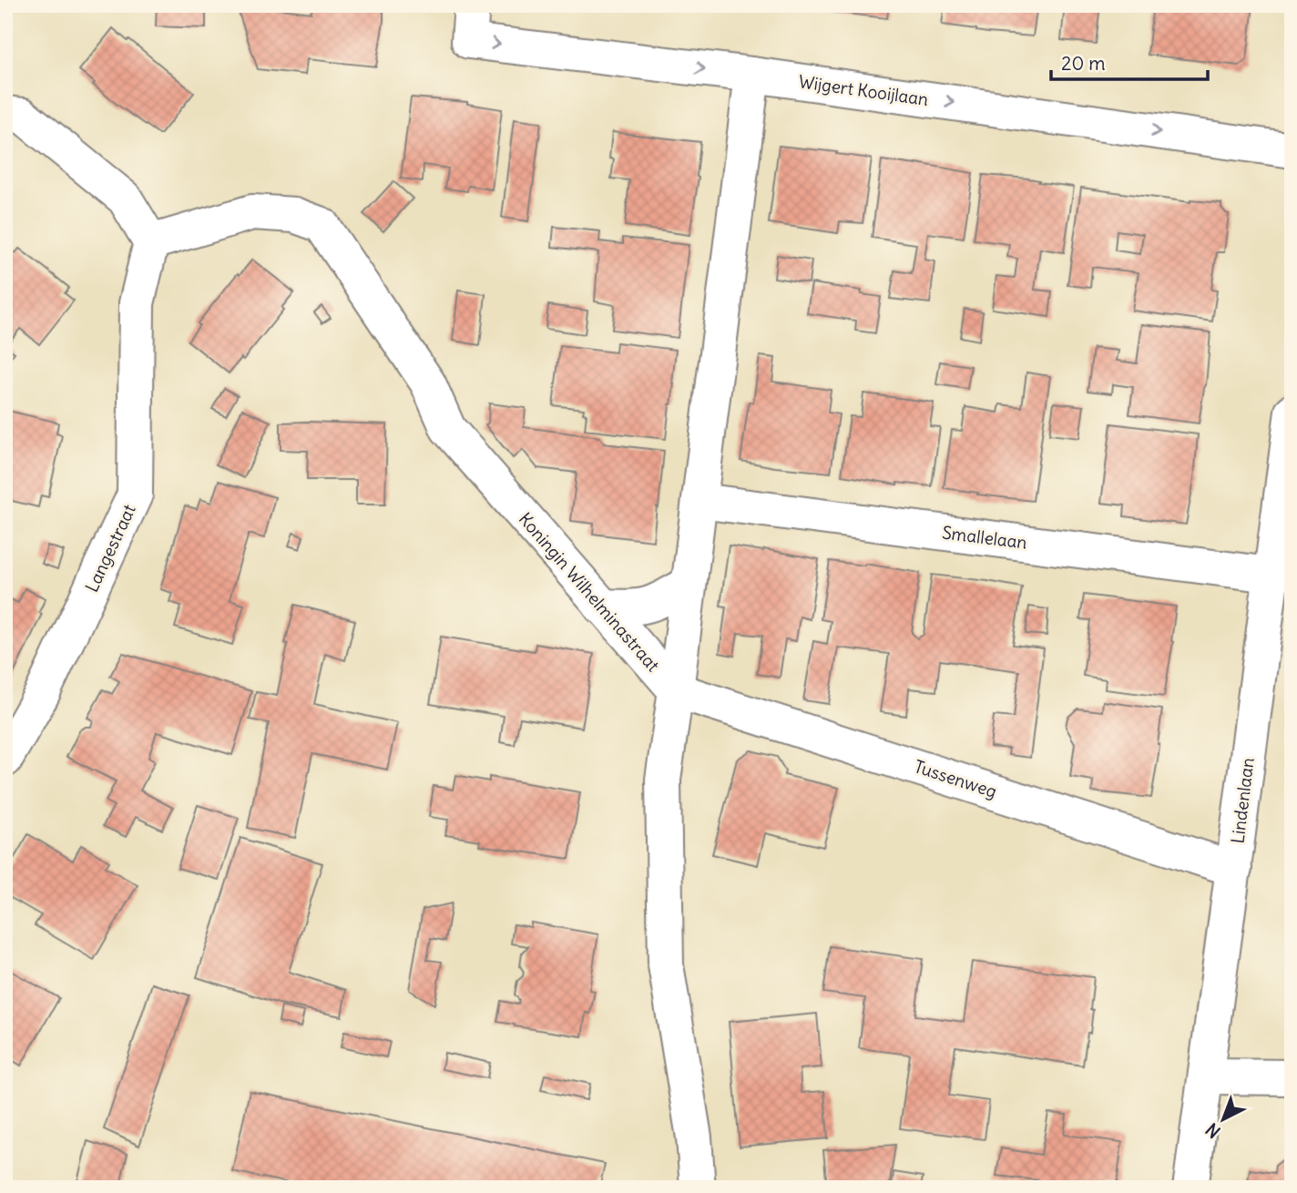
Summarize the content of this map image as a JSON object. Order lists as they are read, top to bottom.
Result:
{
  "streets": {
    "street": [
      "Wijgert Kooijlaan",
      "Smallelaan",
      "Langestraat",
      "Koningin Wilhelminastraat",
      "Tussenweg",
      "Lindenlaan"
    ]
  },
  "crossings": [
    ["Smallelaan", "Lindenlaan"],
    ["Langestraat", "Koningin Wilhelminastraat"],
    ["Koningin Wilhelminastraat", "Tussenweg"],
    ["Tussenweg", "Lindenlaan"]
  ],
  "one_way": ["Wijgert Kooijlaan"],
  "scale_bar": "20 m",
  "north": "bottom left"
}
